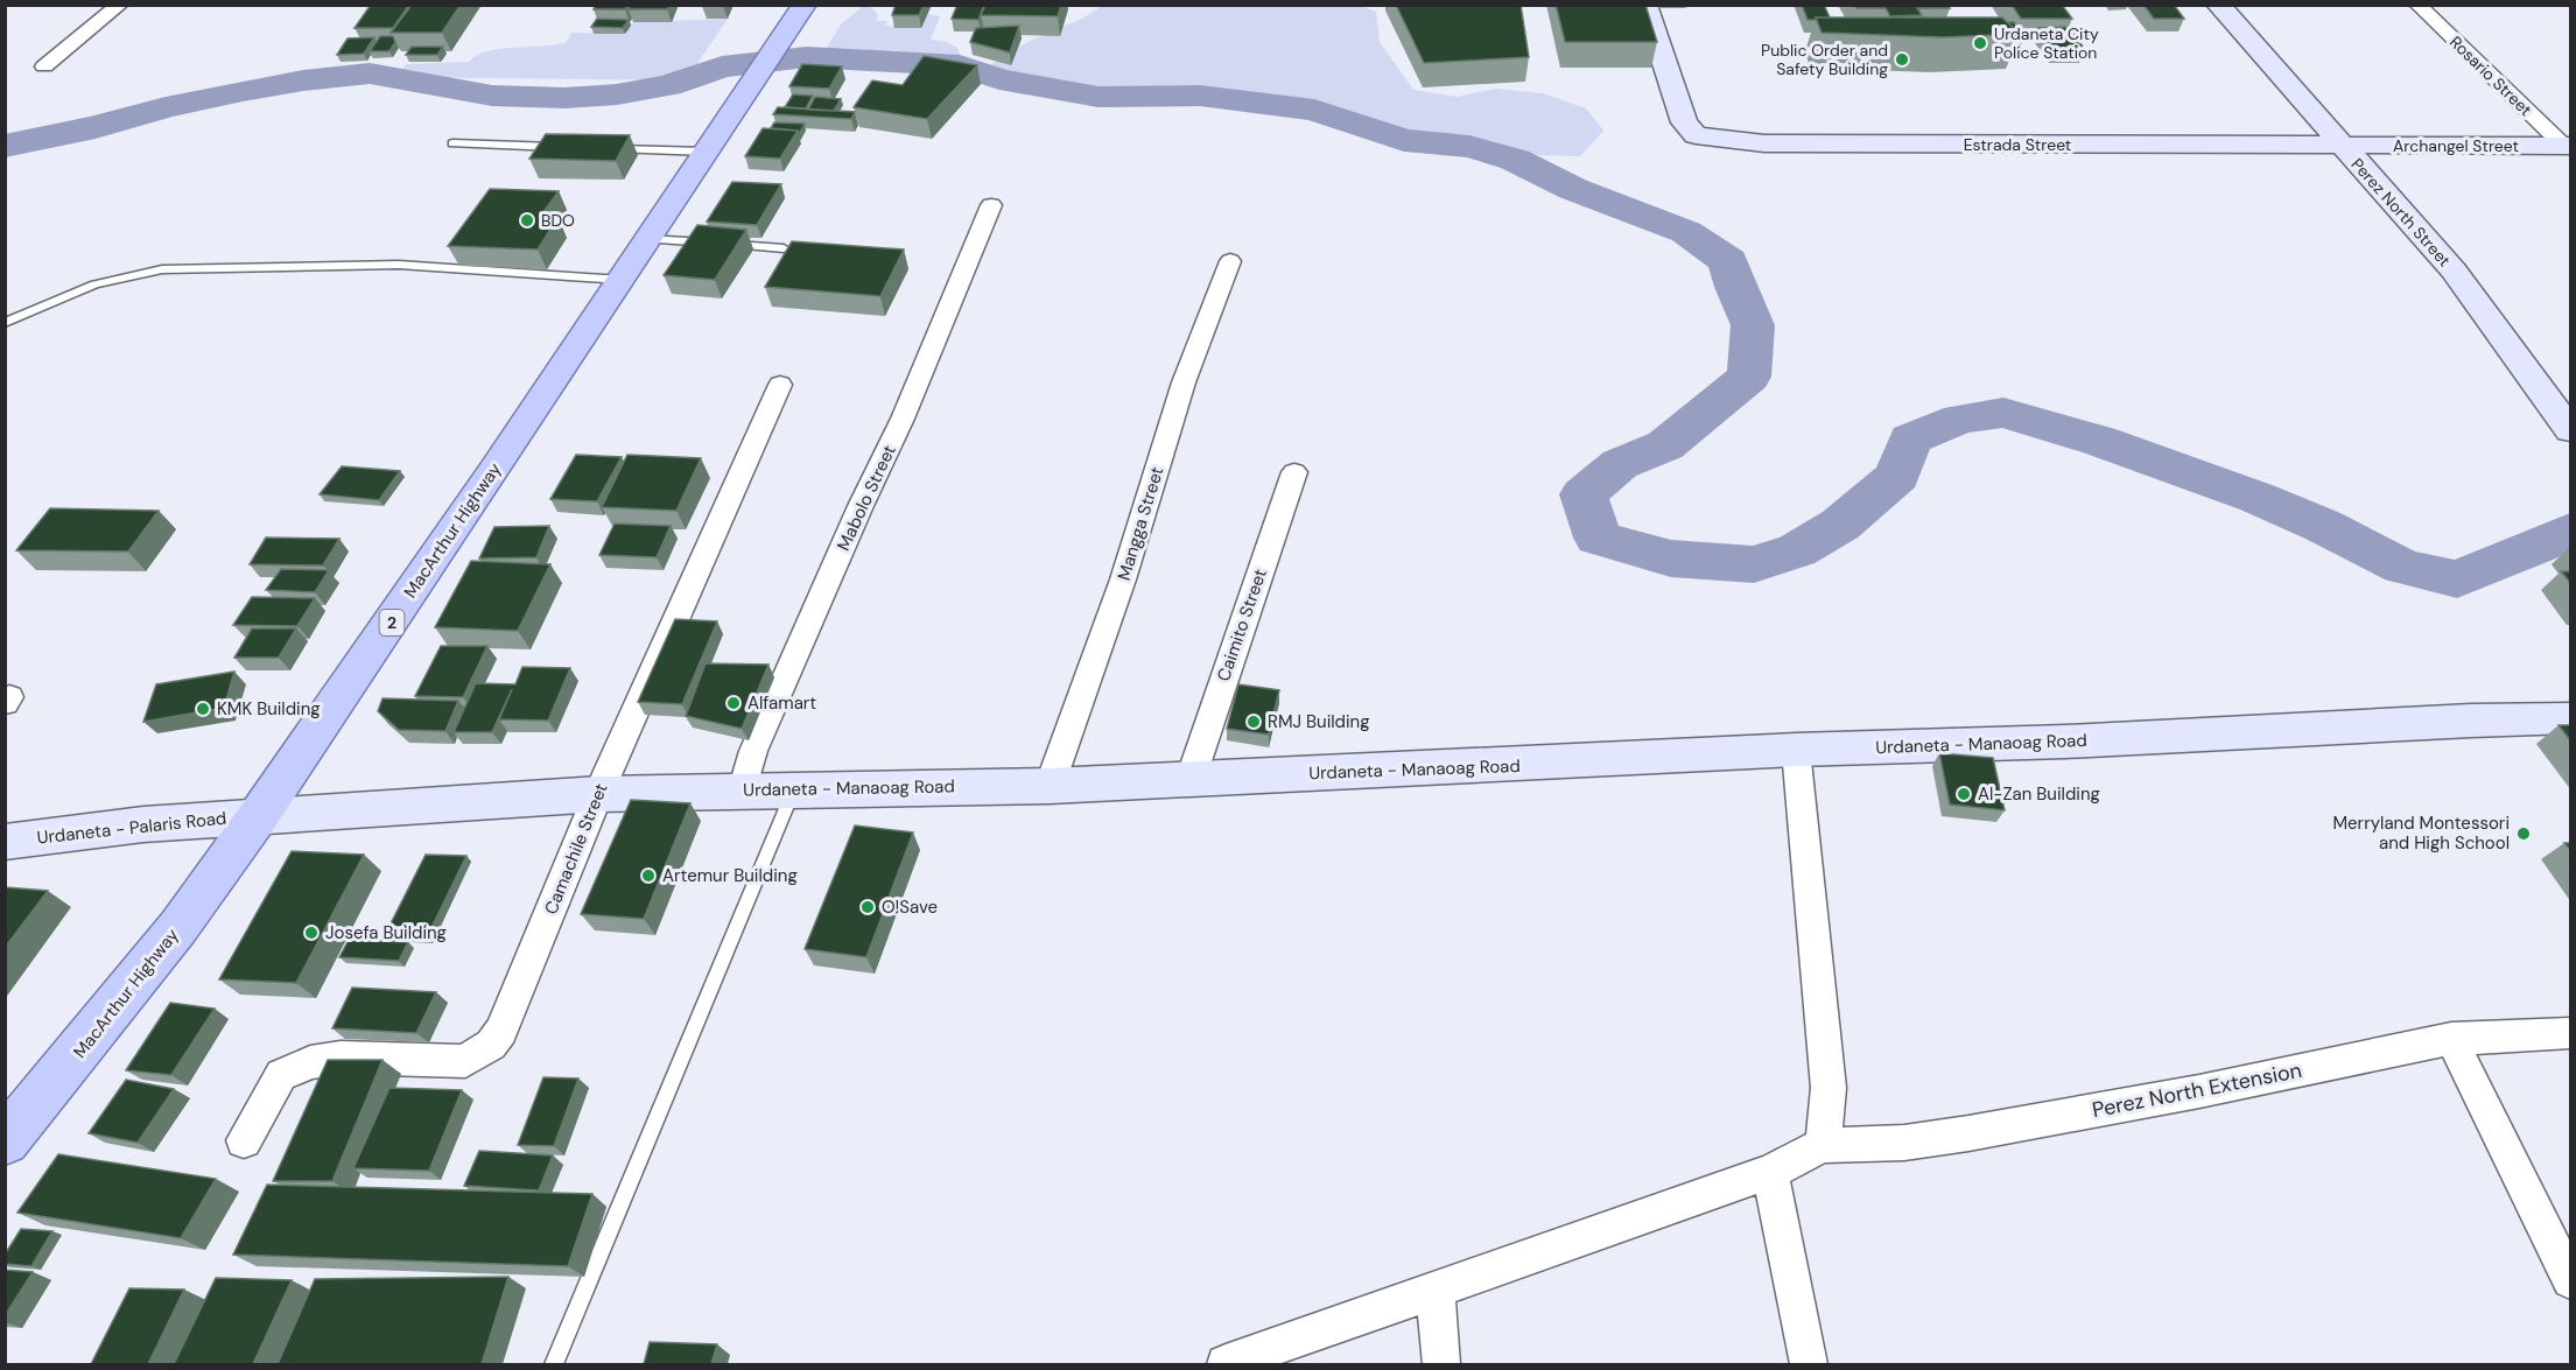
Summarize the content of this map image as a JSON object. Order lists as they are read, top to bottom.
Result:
{
  "streets": {
    "main road": ["MacArthur Highway", "2"],
    "street": [
      "Rosario Street",
      "Estrada Street",
      "Archangel Street",
      "Perez North Street",
      "Mabolo Street",
      "Mangga Street",
      "Caimito Street",
      "Urdaneta - Manaoag Road",
      "Urdaneta - Palaris Road",
      "Camachile Street",
      "Perez North Extension"
    ]
  },
  "crossings": [
    ["Rosario Street", "Archangel Street"],
    ["Estrada Street", "Archangel Street"],
    ["Estrada Street", "Perez North Street"],
    ["Archangel Street", "Perez North Street"],
    ["Mabolo Street", "Urdaneta - Manaoag Road"],
    ["Mangga Street", "Urdaneta - Manaoag Road"],
    ["MacArthur Highway", "Urdaneta - Manaoag Road"],
    ["MacArthur Highway", "Urdaneta - Palaris Road"],
    ["Caimito Street", "Urdaneta - Manaoag Road"],
    ["Urdaneta - Manaoag Road", "Urdaneta - Palaris Road"],
    ["Urdaneta - Manaoag Road", "Camachile Street"]
  ],
  "places": [
    "Urdaneta City Police Station",
    "Public Order and Safety Building",
    "BDO",
    "Alfamart",
    "KMK Building",
    "RMJ Building",
    "Al-Zan Building",
    "Merryland Montessori and High School",
    "Artemur Building",
    "O!Save",
    "Josefa Building"
  ]
}
